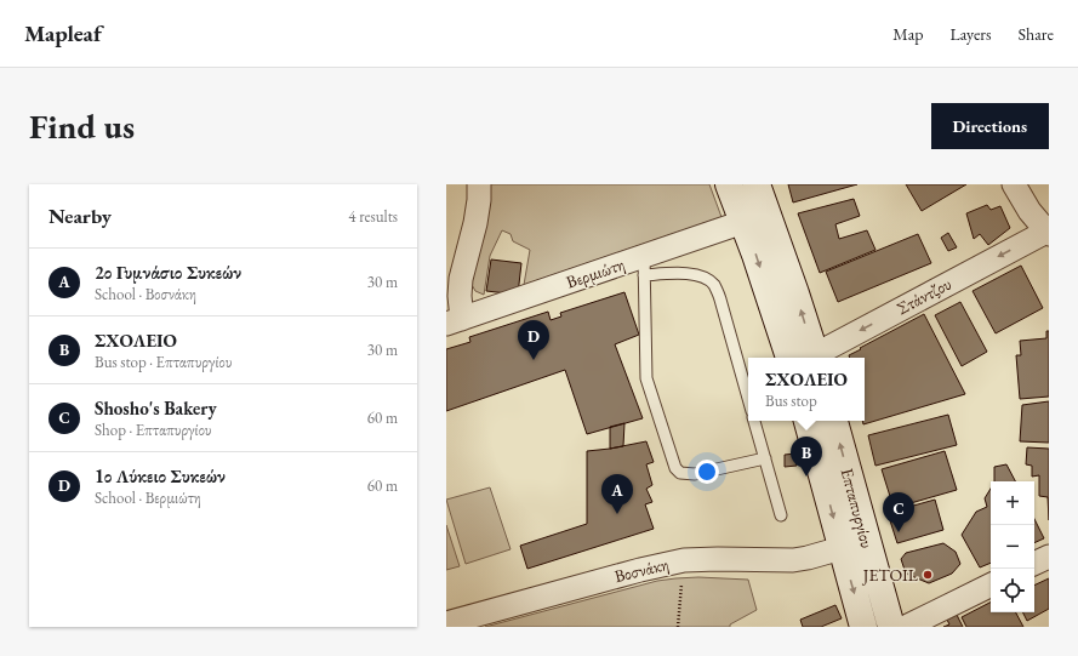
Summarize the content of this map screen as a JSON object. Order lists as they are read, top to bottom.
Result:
{
  "streets": {
    "main road": ["Επταπυργίου"],
    "street": ["Βερμιώτη", "Στάντζου", "Βοσνάκη"]
  },
  "crossings": [
    ["Επταπυργίου", "Βοσνάκη"]
  ],
  "one_way": ["Στάντζου"],
  "places": ["JETOIL"],
  "page": {
    "header": "Mapleaf",
    "nav": ["Map", "Layers", "Share"],
    "buttons": "Directions",
    "title": "Find us",
    "heading": ["Nearby", "4 results"],
    "list": [
      {
        "mark": "A",
        "name": "2ο Γυμνάσιο Συκεών",
        "note": "School · Βοσνάκη",
        "value": "30 m"
      },
      {
        "mark": "B",
        "name": "ΣΧΟΛΕΙΟ",
        "note": "Bus stop · Επταπυργίου",
        "value": "30 m"
      },
      {
        "mark": "C",
        "name": "Shosho's Bakery",
        "note": "Shop · Επταπυργίου",
        "value": "60 m"
      },
      {
        "mark": "D",
        "name": "1ο Λύκειο Συκεών",
        "note": "School · Βερμιώτη",
        "value": "60 m"
      }
    ],
    "pins": [
      "D",
      "B",
      "A",
      "C"
    ],
    "popup": ["ΣΧΟΛΕΙΟ", "Bus stop"],
    "map_buttons": ["+", "−"]
  }
}
